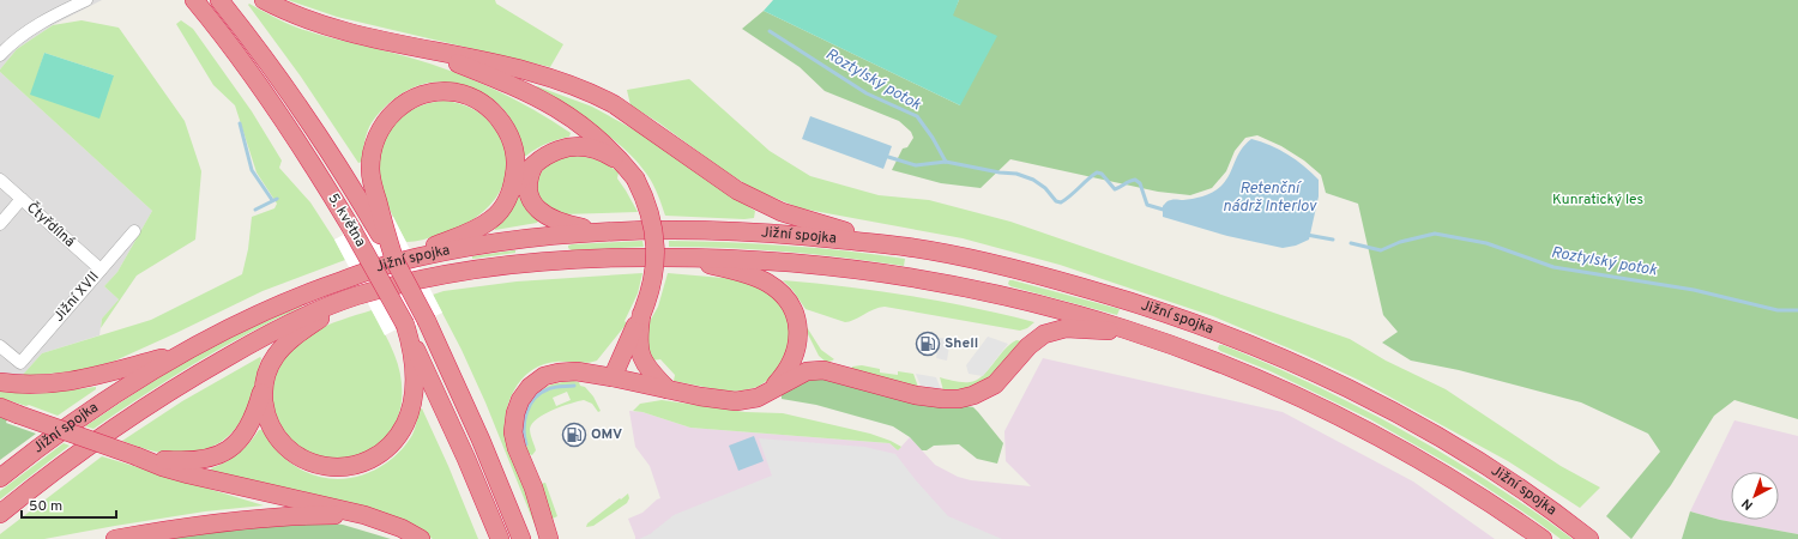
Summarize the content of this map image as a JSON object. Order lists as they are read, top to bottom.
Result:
{
  "streets": {
    "highway": ["5. května", "Jižní spojka"],
    "street": ["Čtyřdílná", "Jižní XVII"]
  },
  "crossings": [
    ["5. května", "Jižní spojka"],
    ["Čtyřdílná", "Jižní XVII"]
  ],
  "water": ["Roztylský potok", "Retenční nádrž Interlov"],
  "parks": ["Kunratický les"],
  "places": {
    "fuel station": ["Shell", "OMV"]
  },
  "scale_bar": "50 m",
  "north": "bottom left"
}
